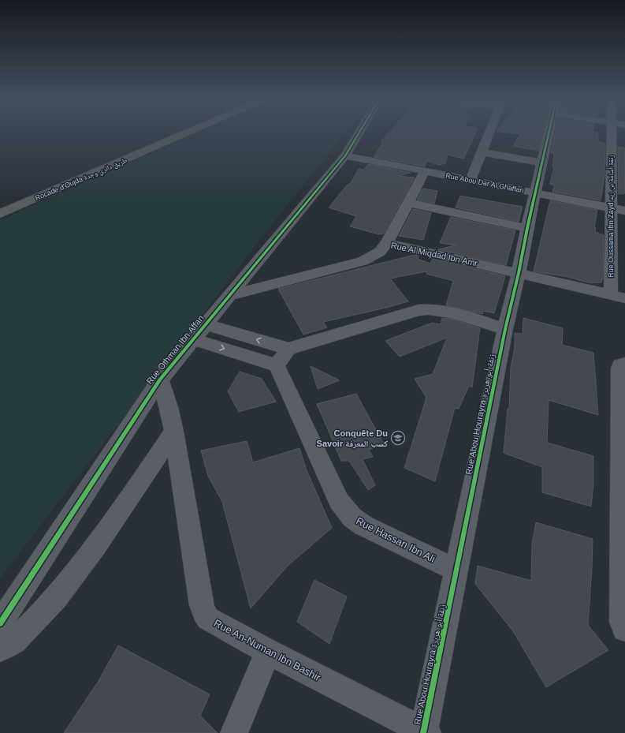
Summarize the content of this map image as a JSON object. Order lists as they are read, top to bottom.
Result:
{
  "streets": {
    "highway": ["Rocade d'Oujda طريق دائري وجدة"],
    "street": [
      "Rue Abou Dar Al Ghaffari",
      "Rue Oussama Ibn Zayd زنقة أسامة بن زيد",
      "Rue Al Miqdad Ibn Amr",
      "Rue Othman Ibn Affan",
      "Rue Abou Hourayra زنقة أبو هريرة",
      "Rue Hassan Ibn Ali",
      "Rue An-Numan Ibn Bashir"
    ]
  },
  "crossings": [
    ["Rue Abou Dar Al Ghaffari", "Rue Oussama Ibn Zayd زنقة أسامة بن زيد"],
    ["Rue Abou Dar Al Ghaffari", "Rue Othman Ibn Affan"],
    ["Rue Abou Dar Al Ghaffari", "Rue Abou Hourayra زنقة أبو هريرة"],
    ["Rue Oussama Ibn Zayd زنقة أسامة بن زيد", "Rue Al Miqdad Ibn Amr"],
    ["Rue Al Miqdad Ibn Amr", "Rue Othman Ibn Affan"],
    ["Rue Al Miqdad Ibn Amr", "Rue Abou Hourayra زنقة أبو هريرة"],
    ["Rue Othman Ibn Affan", "Rue An-Numan Ibn Bashir"],
    ["Rue Abou Hourayra زنقة أبو هريرة", "Rue Hassan Ibn Ali"],
    ["Rue Abou Hourayra زنقة أبو هريرة", "Rue An-Numan Ibn Bashir"]
  ],
  "places": {
    "school or university": ["Conquête Du Savoir كسب المعرفة"]
  }
}
